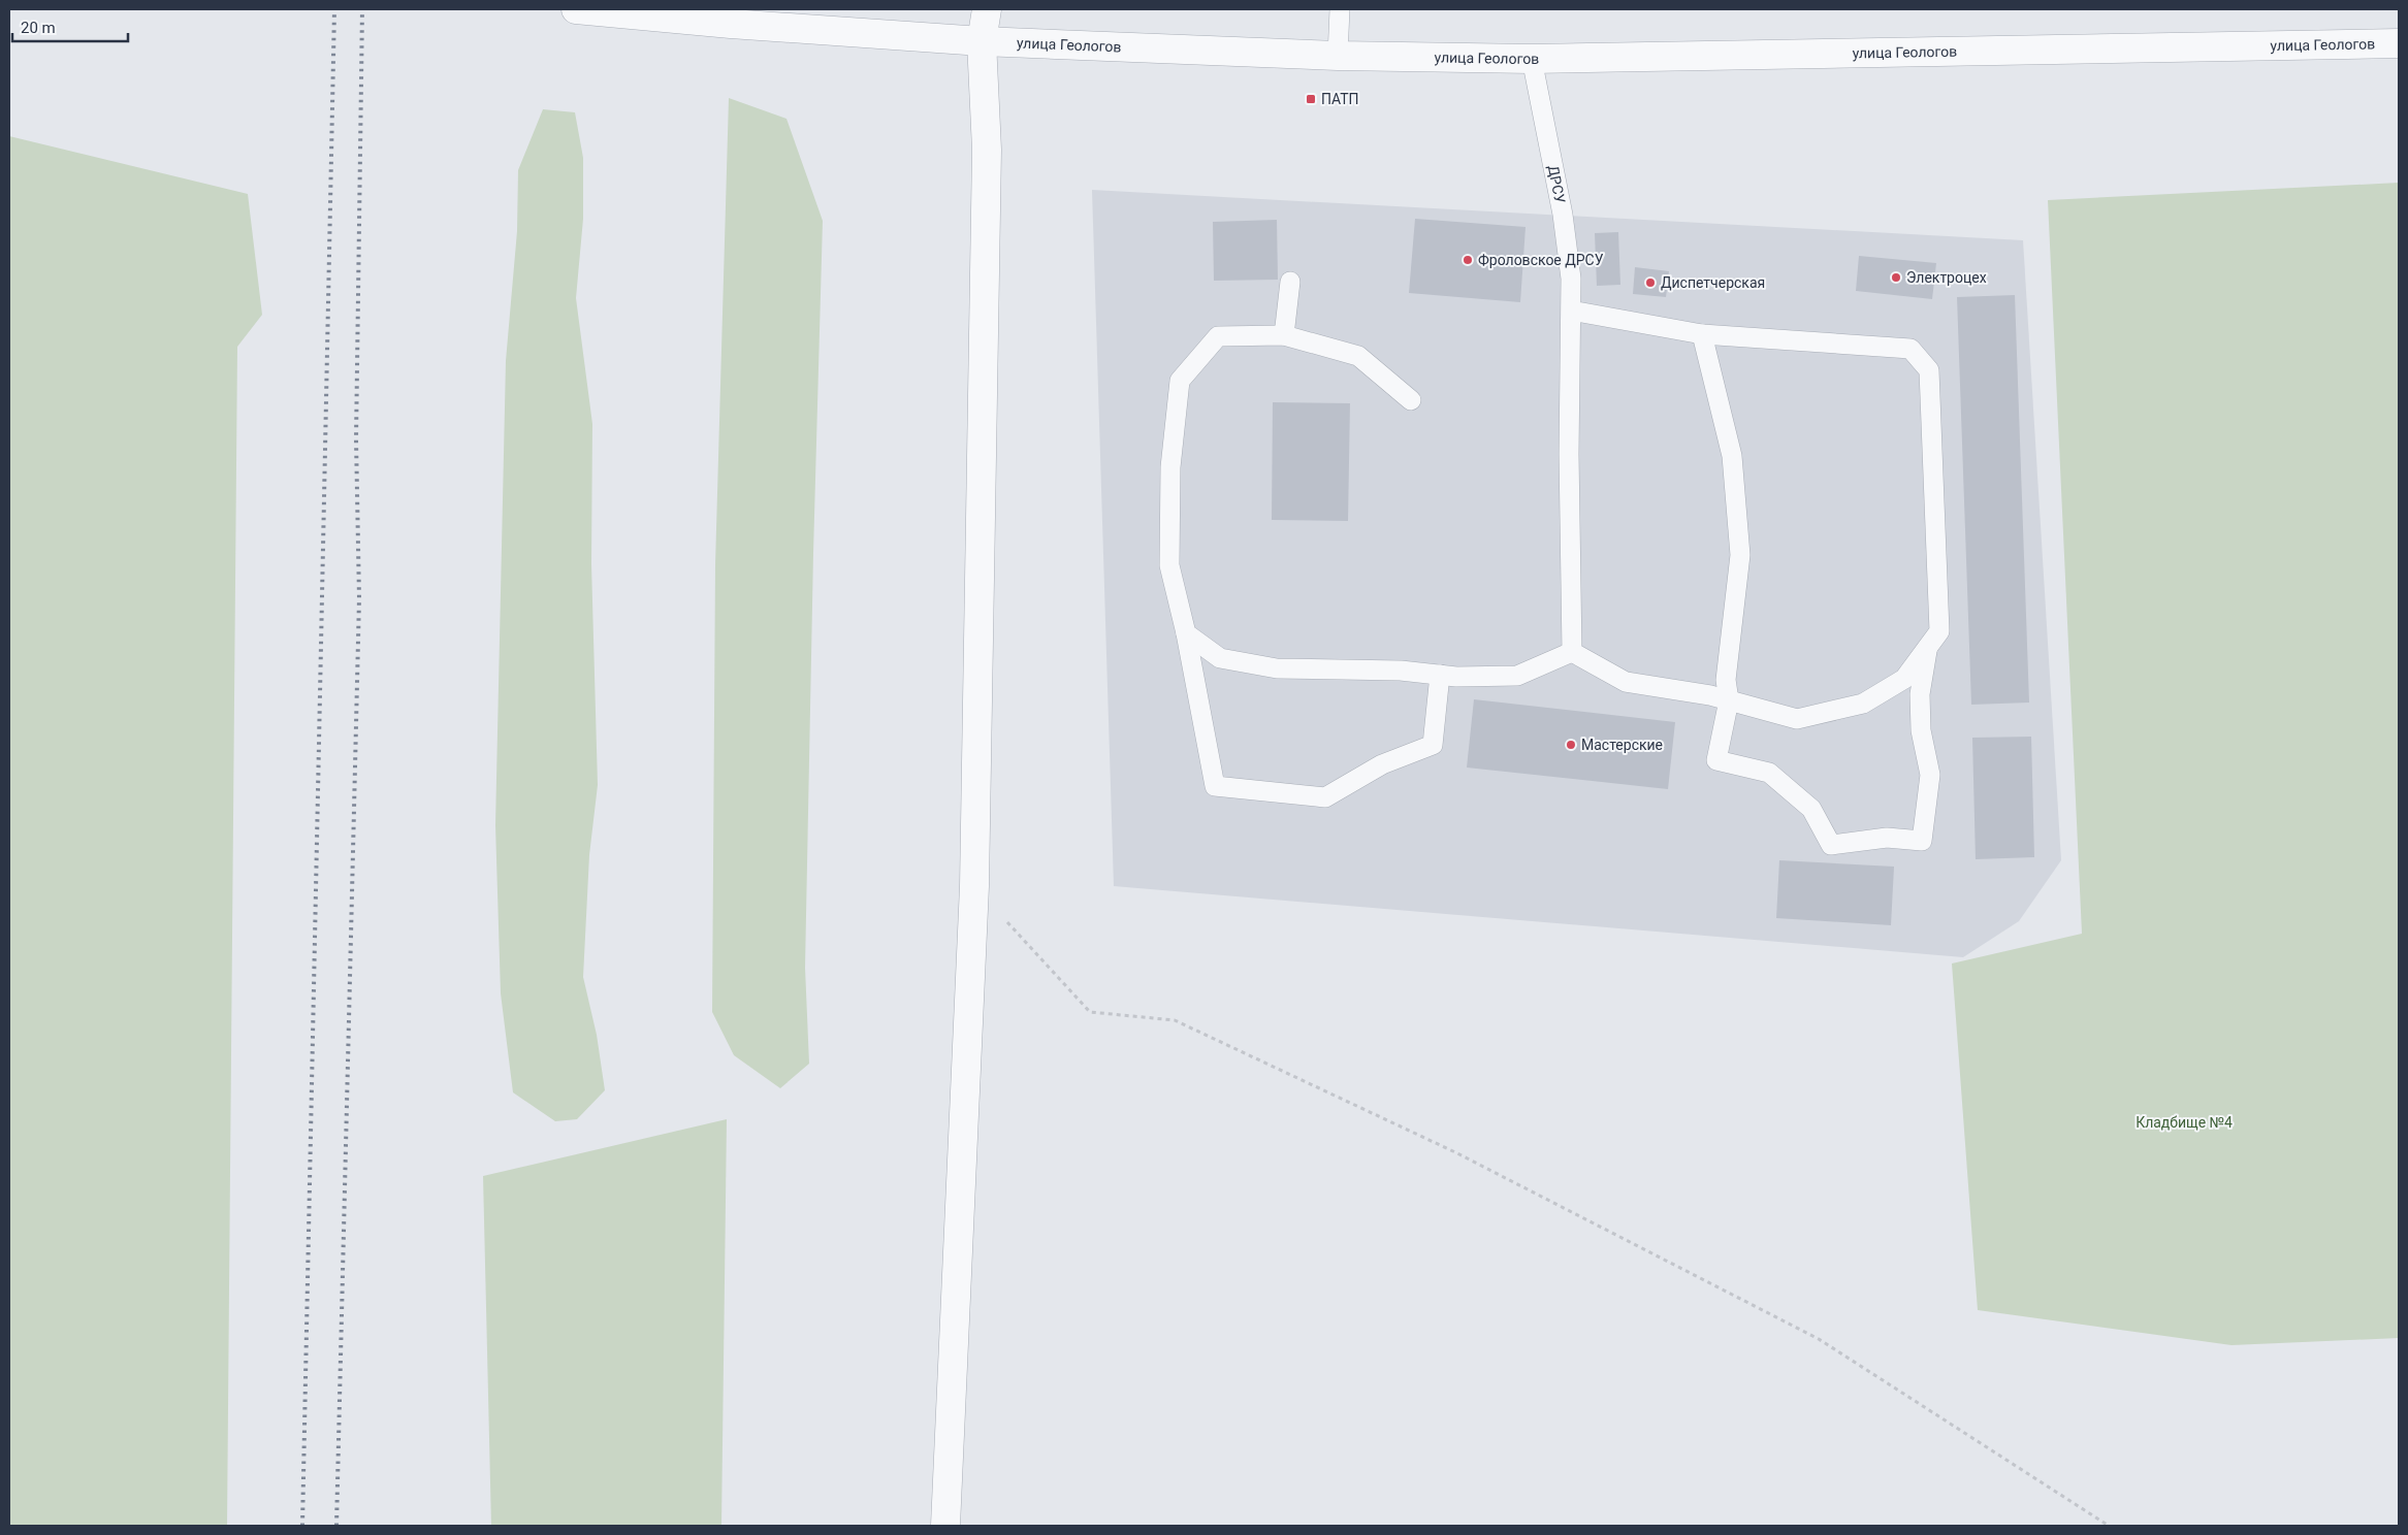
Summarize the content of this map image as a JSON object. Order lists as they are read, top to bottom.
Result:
{
  "streets": {
    "street": ["улица Геологов"],
    "lane": ["ДРСУ"]
  },
  "crossings": [
    ["улица Геологов", "ДРСУ"]
  ],
  "parks": ["Кладбище №4"],
  "places": {
    "transit": ["ПАТП"],
    "other": [
      "Фроловское ДРСУ",
      "Электроцех",
      "Диспетчерская",
      "Мастерские"
    ]
  },
  "scale_bar": "20 m"
}
